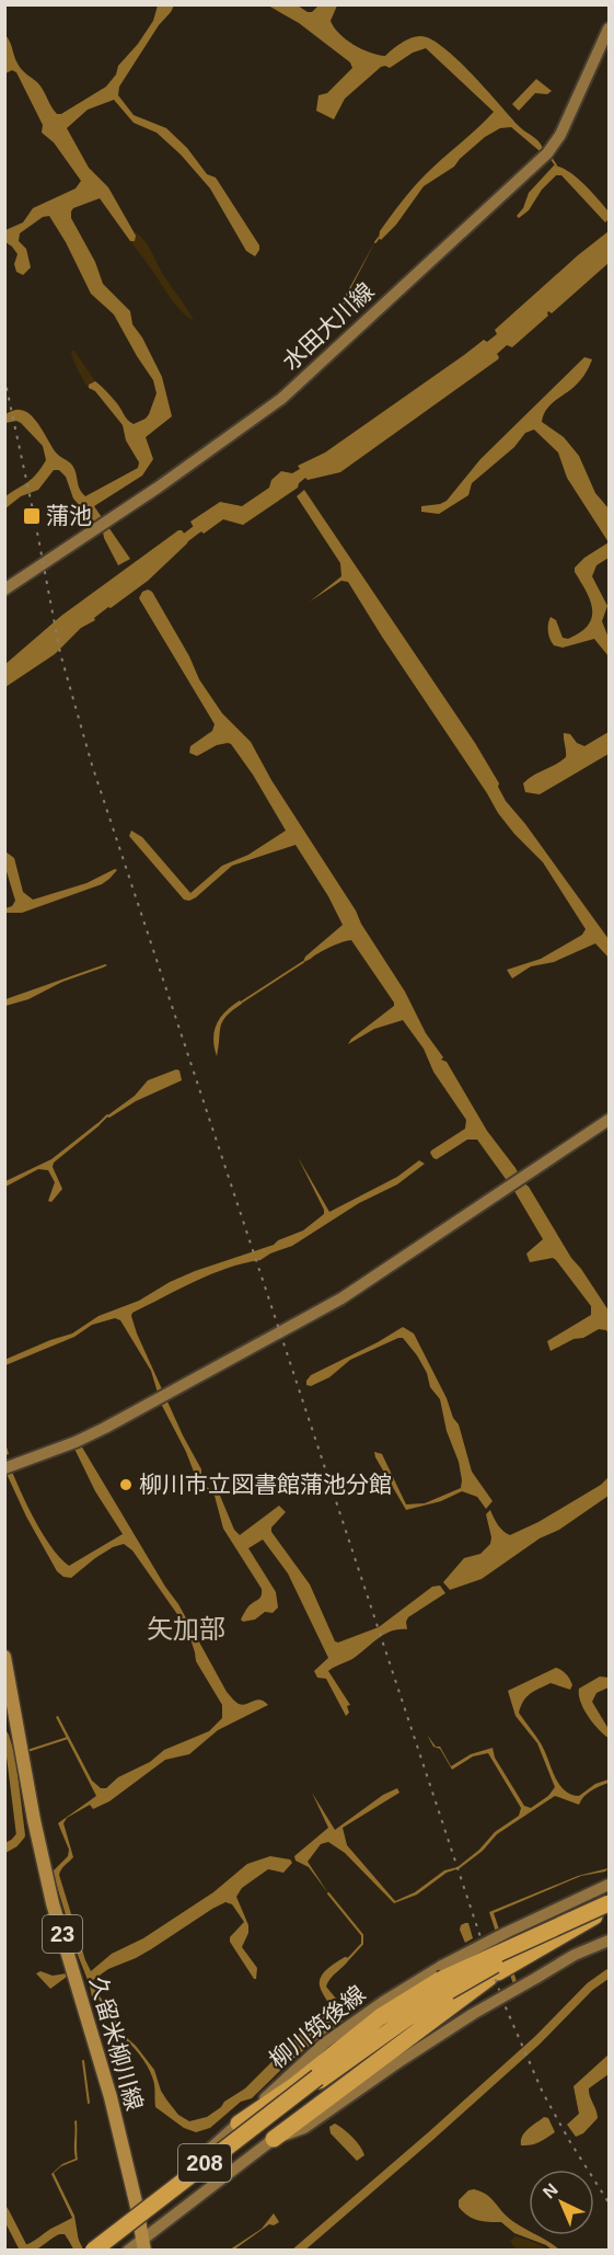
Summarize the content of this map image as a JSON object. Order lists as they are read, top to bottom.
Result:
{
  "streets": {
    "highway": ["208"],
    "main road": ["水田大川線", "23", "久留米柳川線"]
  },
  "districts": ["矢加部"],
  "places": {
    "transit": ["蒲池"],
    "other": ["柳川市立図書館蒲池分館"]
  },
  "north": "top left"
}
